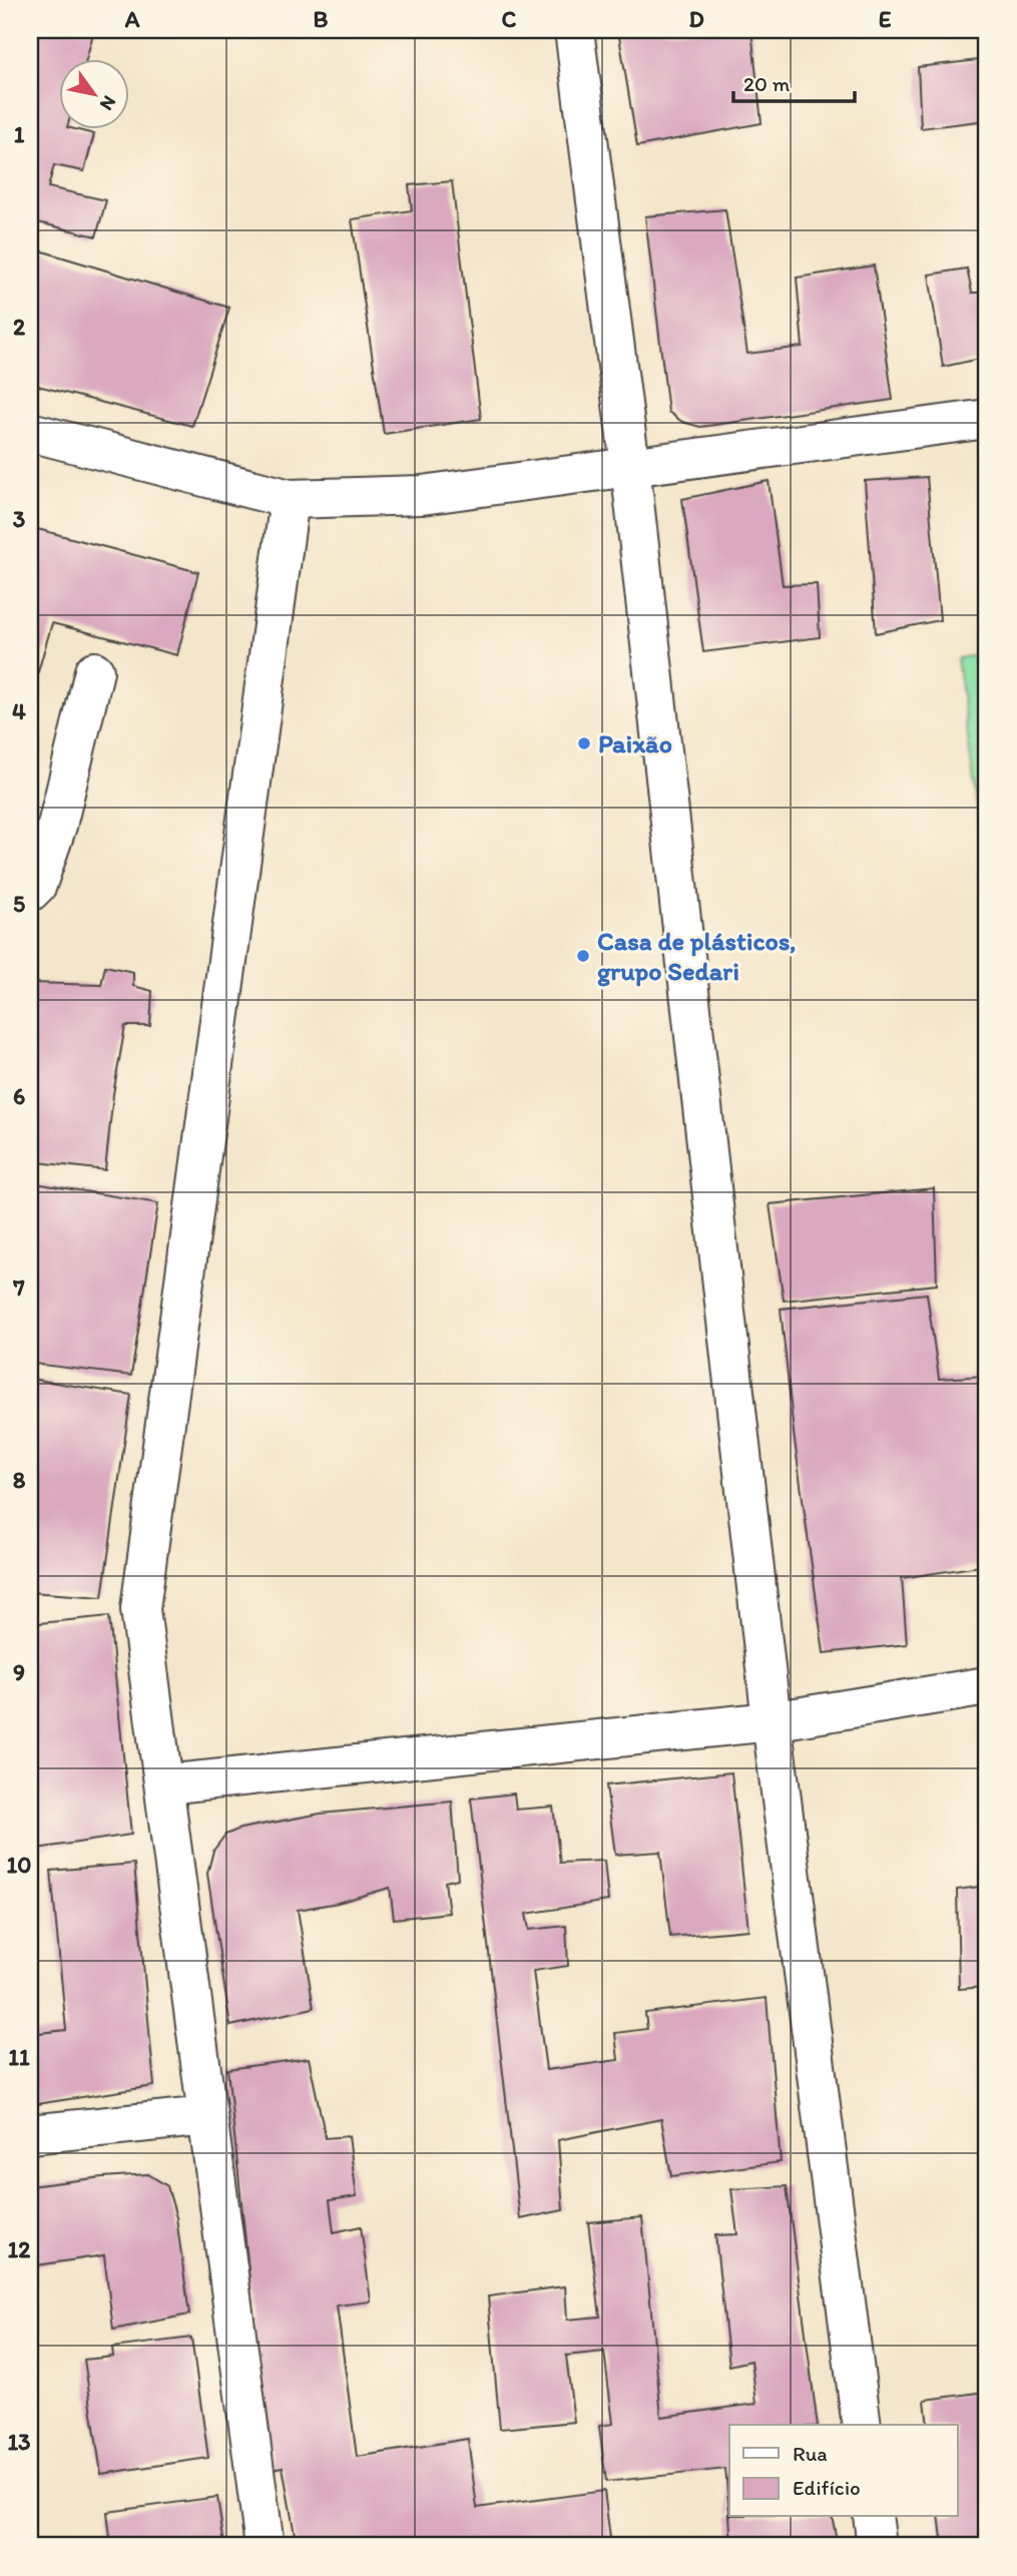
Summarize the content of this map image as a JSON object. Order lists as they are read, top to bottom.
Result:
{
  "places": ["Paixão", "Casa de plásticos, grupo Sedari"],
  "legend": ["Rua", "Edifício"],
  "scale_bar": "20 m",
  "north": "bottom right",
  "grid": {
    "columns": [
      "A",
      "B",
      "C",
      "D",
      "E"
    ],
    "rows": [
      "1",
      "2",
      "3",
      "4",
      "5",
      "6",
      "7",
      "8",
      "9",
      "10",
      "11",
      "12",
      "13"
    ]
  }
}
